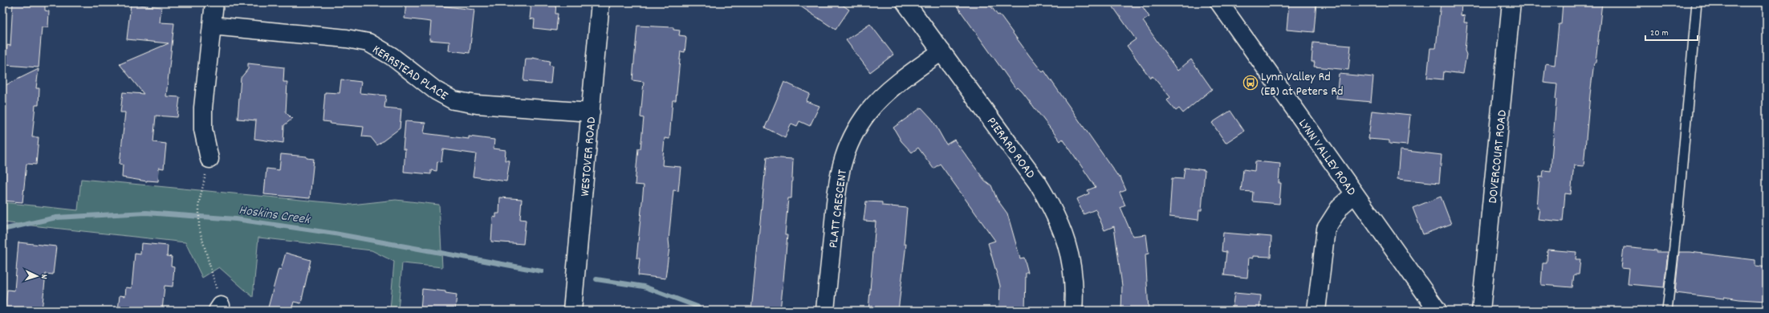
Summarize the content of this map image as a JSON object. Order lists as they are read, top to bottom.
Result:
{
  "streets": {
    "street": [
      "KERRSTEAD PLACE",
      "PIERARD ROAD",
      "WESTOVER ROAD",
      "LYNN VALLEY ROAD",
      "DOVERCOURT ROAD",
      "PLATT CRESCENT"
    ]
  },
  "crossings": [
    ["KERRSTEAD PLACE", "WESTOVER ROAD"],
    ["PIERARD ROAD", "PLATT CRESCENT"]
  ],
  "water": ["Hoskins Creek"],
  "places": {
    "bus stop": ["Lynn Valley Rd (EB) at Peters Rd"]
  },
  "scale_bar": "20 m",
  "north": "right"
}
